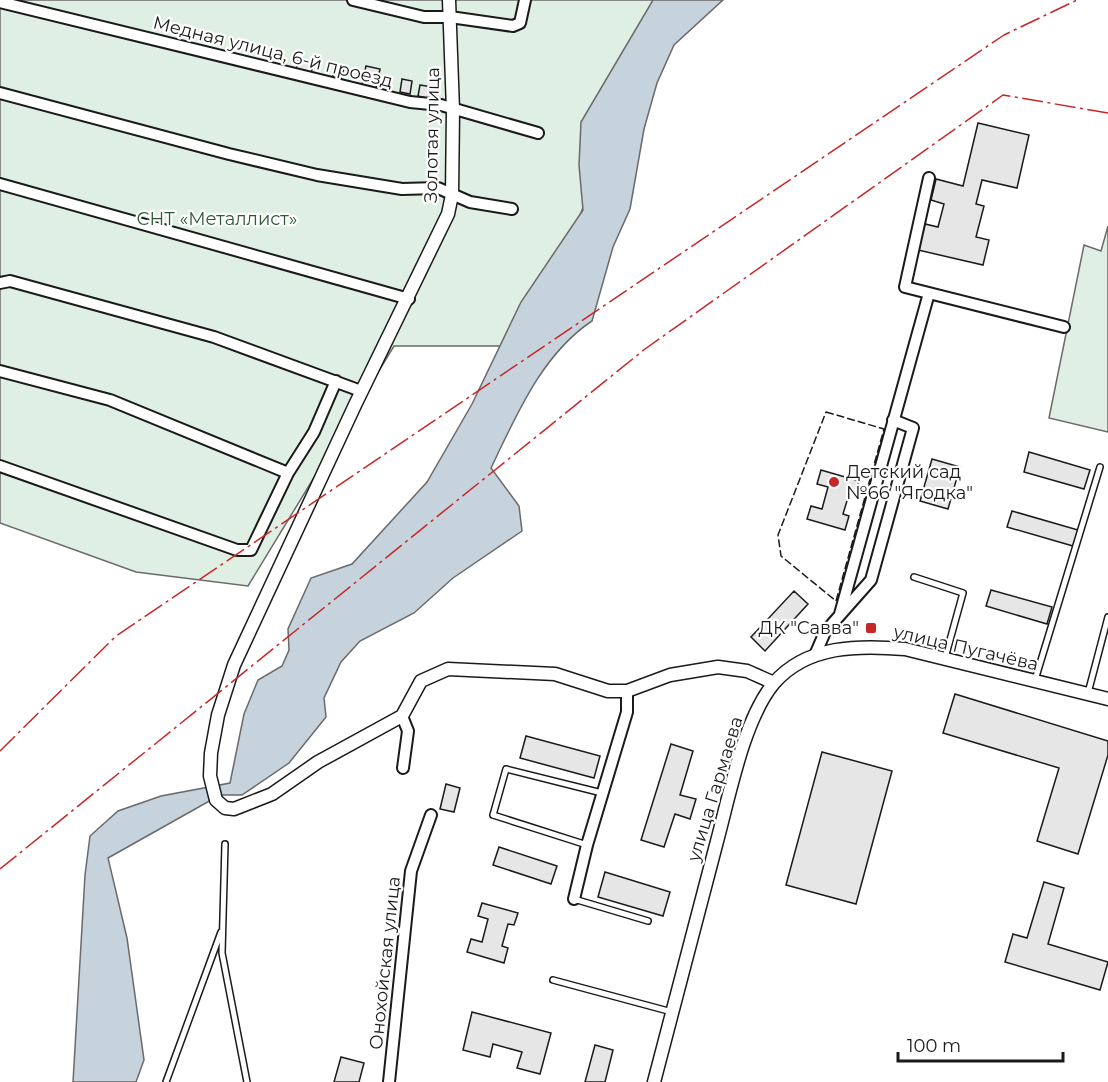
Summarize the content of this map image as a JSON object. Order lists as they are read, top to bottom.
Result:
{
  "streets": {
    "street": [
      "Медная улица, 6-й проезд",
      "Золотая улица",
      "улица Пугачёва",
      "улица Гармаева",
      "Онохойская улица"
    ]
  },
  "crossings": [
    ["Медная улица, 6-й проезд", "Золотая улица"],
    ["улица Пугачёва", "улица Гармаева"]
  ],
  "parks": ["СНТ «Металлист»"],
  "places": {
    "other": ["Детский сад №66 \"Ягодка\""],
    "transit": ["ДК \"Савва\""]
  },
  "scale_bar": "100 m"
}
